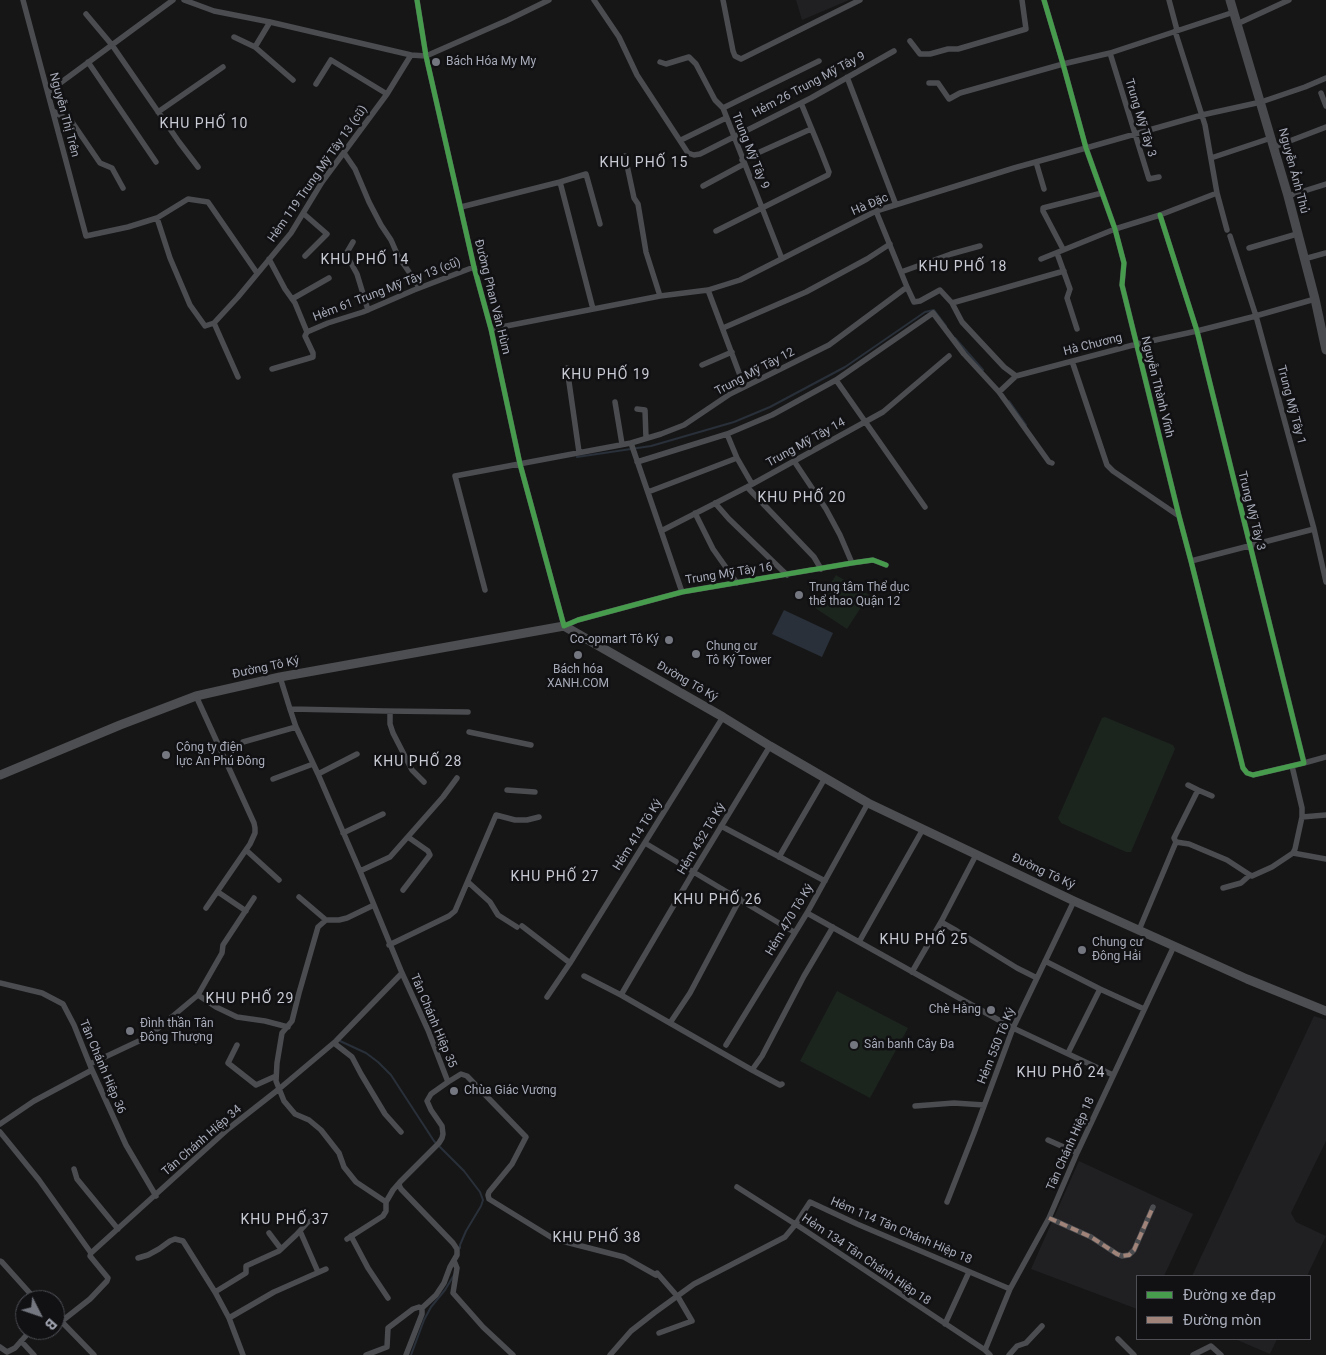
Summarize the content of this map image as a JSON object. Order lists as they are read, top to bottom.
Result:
{
  "streets": {
    "main road": ["Nguyễn Ảnh Thủ", "Đường Tô Ký"],
    "street": [
      "Hẻm 26 Trung Mỹ Tây 9",
      "Nguyễn Thị Trên",
      "Trung Mỹ Tây 3",
      "Trung Mỹ Tây 9",
      "Hẻm 119 Trung Mỹ Tây 13 (cũ)",
      "Hà Đặc",
      "Hẻm 61 Trung Mỹ Tây 13 (cũ)",
      "Đường Phan Văn Hùm",
      "Hà Chương",
      "Trung Mỹ Tây 12",
      "Nguyễn Thành Vĩnh",
      "Trung Mỹ Tây 1",
      "Trung Mỹ Tây 14",
      "Trung Mỹ Tây 16",
      "Hẻm 414 Tô Ký",
      "Hẻm 432 Tô Ký",
      "Hẻm 470 Tô Ký",
      "Tân Chánh Hiệp 35",
      "Hẻm 550 Tô Ký",
      "Tân Chánh Hiệp 36",
      "Tân Chánh Hiệp 34",
      "Tân Chánh Hiệp 18",
      "Hẻm 114 Tân Chánh Hiệp 18",
      "Hẻm 134 Tân Chánh Hiệp 18"
    ]
  },
  "crossings": [
    ["Hẻm 26 Trung Mỹ Tây 9", "Trung Mỹ Tây 9"],
    ["Trung Mỹ Tây 3", "Hà Đặc"],
    ["Trung Mỹ Tây 3", "Hà Chương"],
    ["Trung Mỹ Tây 9", "Hà Đặc"],
    ["Nguyễn Ảnh Thủ", "Hà Đặc"],
    ["Nguyễn Ảnh Thủ", "Hà Chương"],
    ["Hà Đặc", "Đường Phan Văn Hùm"],
    ["Hà Đặc", "Nguyễn Thành Vĩnh"],
    ["Hẻm 61 Trung Mỹ Tây 13 (cũ)", "Đường Phan Văn Hùm"],
    ["Đường Phan Văn Hùm", "Trung Mỹ Tây 12"],
    ["Đường Phan Văn Hùm", "Trung Mỹ Tây 16"],
    ["Đường Phan Văn Hùm", "Đường Tô Ký"],
    ["Hà Chương", "Nguyễn Thành Vĩnh"],
    ["Hà Chương", "Trung Mỹ Tây 1"],
    ["Trung Mỹ Tây 16", "Đường Tô Ký"],
    ["Đường Tô Ký", "Hẻm 414 Tô Ký"],
    ["Đường Tô Ký", "Hẻm 432 Tô Ký"],
    ["Đường Tô Ký", "Hẻm 470 Tô Ký"],
    ["Đường Tô Ký", "Tân Chánh Hiệp 35"],
    ["Đường Tô Ký", "Hẻm 550 Tô Ký"],
    ["Đường Tô Ký", "Tân Chánh Hiệp 18"],
    ["Tân Chánh Hiệp 35", "Tân Chánh Hiệp 34"],
    ["Tân Chánh Hiệp 36", "Tân Chánh Hiệp 34"],
    ["Tân Chánh Hiệp 18", "Hẻm 114 Tân Chánh Hiệp 18"],
    ["Tân Chánh Hiệp 18", "Hẻm 134 Tân Chánh Hiệp 18"],
    ["Hẻm 114 Tân Chánh Hiệp 18", "Hẻm 134 Tân Chánh Hiệp 18"]
  ],
  "districts": [
    "KHU PHỐ 10",
    "KHU PHỐ 15",
    "KHU PHỐ 14",
    "KHU PHỐ 18",
    "KHU PHỐ 19",
    "KHU PHỐ 20",
    "KHU PHỐ 28",
    "KHU PHỐ 27",
    "KHU PHỐ 26",
    "KHU PHỐ 25",
    "KHU PHỐ 29",
    "KHU PHỐ 24",
    "KHU PHỐ 37",
    "KHU PHỐ 38"
  ],
  "places": [
    "Bách Hóa My My",
    "Trung tâm Thể dục thể thao Quận 12",
    "Co-opmart Tô Ký",
    "Chung cư Tô Ký Tower",
    "Bách hóa XANH.COM",
    "Công ty điện lực An Phú Đông",
    "Chung cư Đông Hải",
    "Chè Hằng",
    "Đình thần Tân Đông Thượng",
    "Sân banh Cây Đa",
    "Chùa Giác Vương"
  ],
  "legend": ["Đường xe đạp", "Đường mòn"],
  "north": "bottom right"
}
